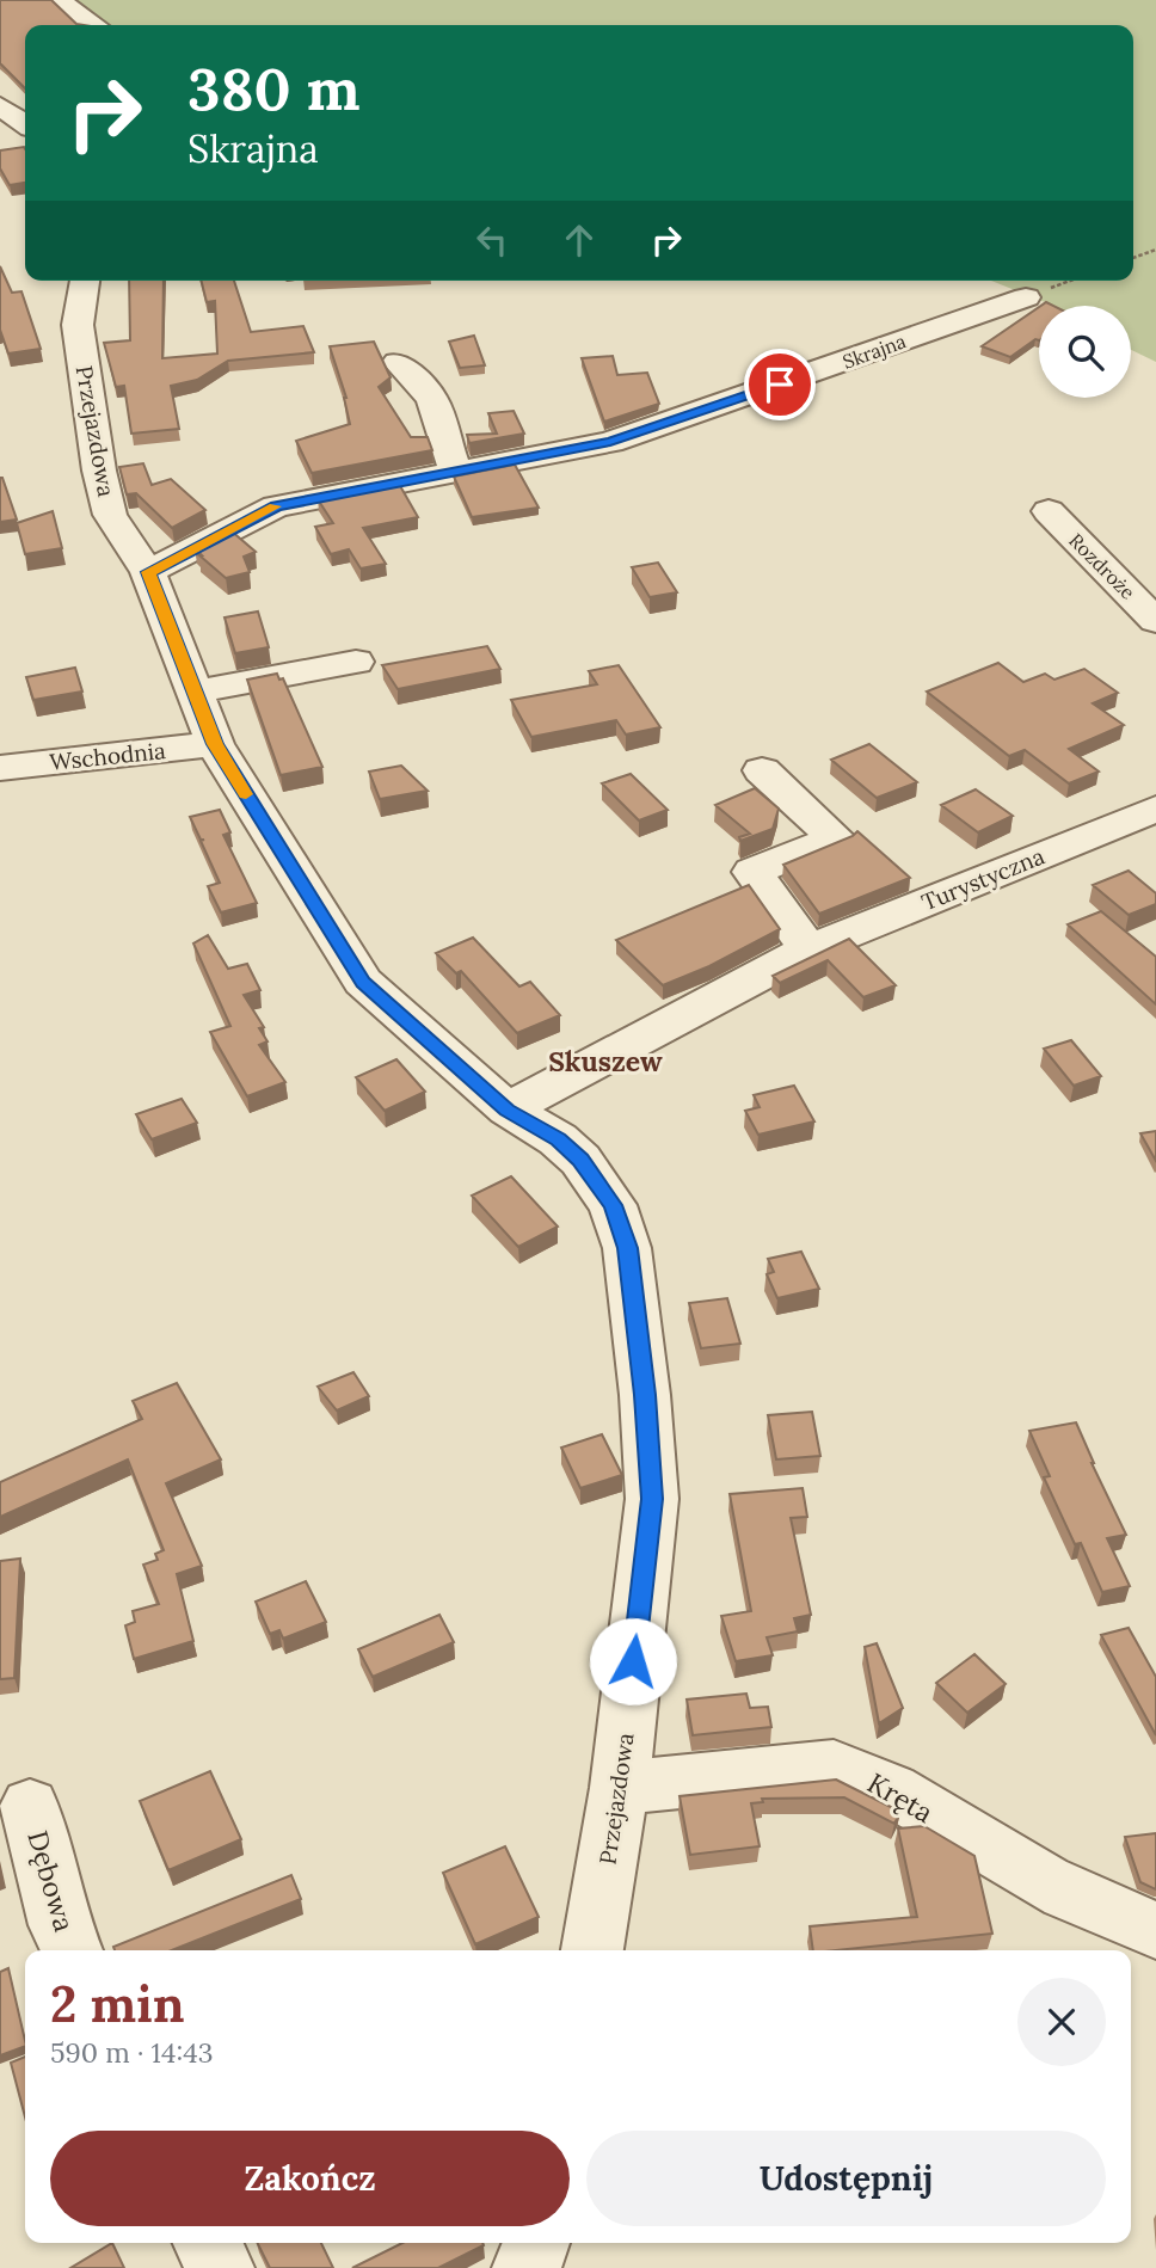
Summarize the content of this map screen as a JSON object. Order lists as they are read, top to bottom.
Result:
{
  "streets": {
    "street": [
      "Skrajna",
      "Przejazdowa",
      "Rozdroże",
      "Wschodnia",
      "Turystyczna",
      "Kręta",
      "Dębowa"
    ]
  },
  "crossings": [
    ["Skrajna", "Przejazdowa"],
    ["Przejazdowa", "Wschodnia"],
    ["Przejazdowa", "Turystyczna"],
    ["Przejazdowa", "Kręta"]
  ],
  "districts": ["Skuszew"],
  "page": {
    "turn": ["380 m", "Skrajna"],
    "heading": ["2 min", "590 m · 14:43"],
    "buttons": ["Zakończ", "Udostępnij"]
  }
}
